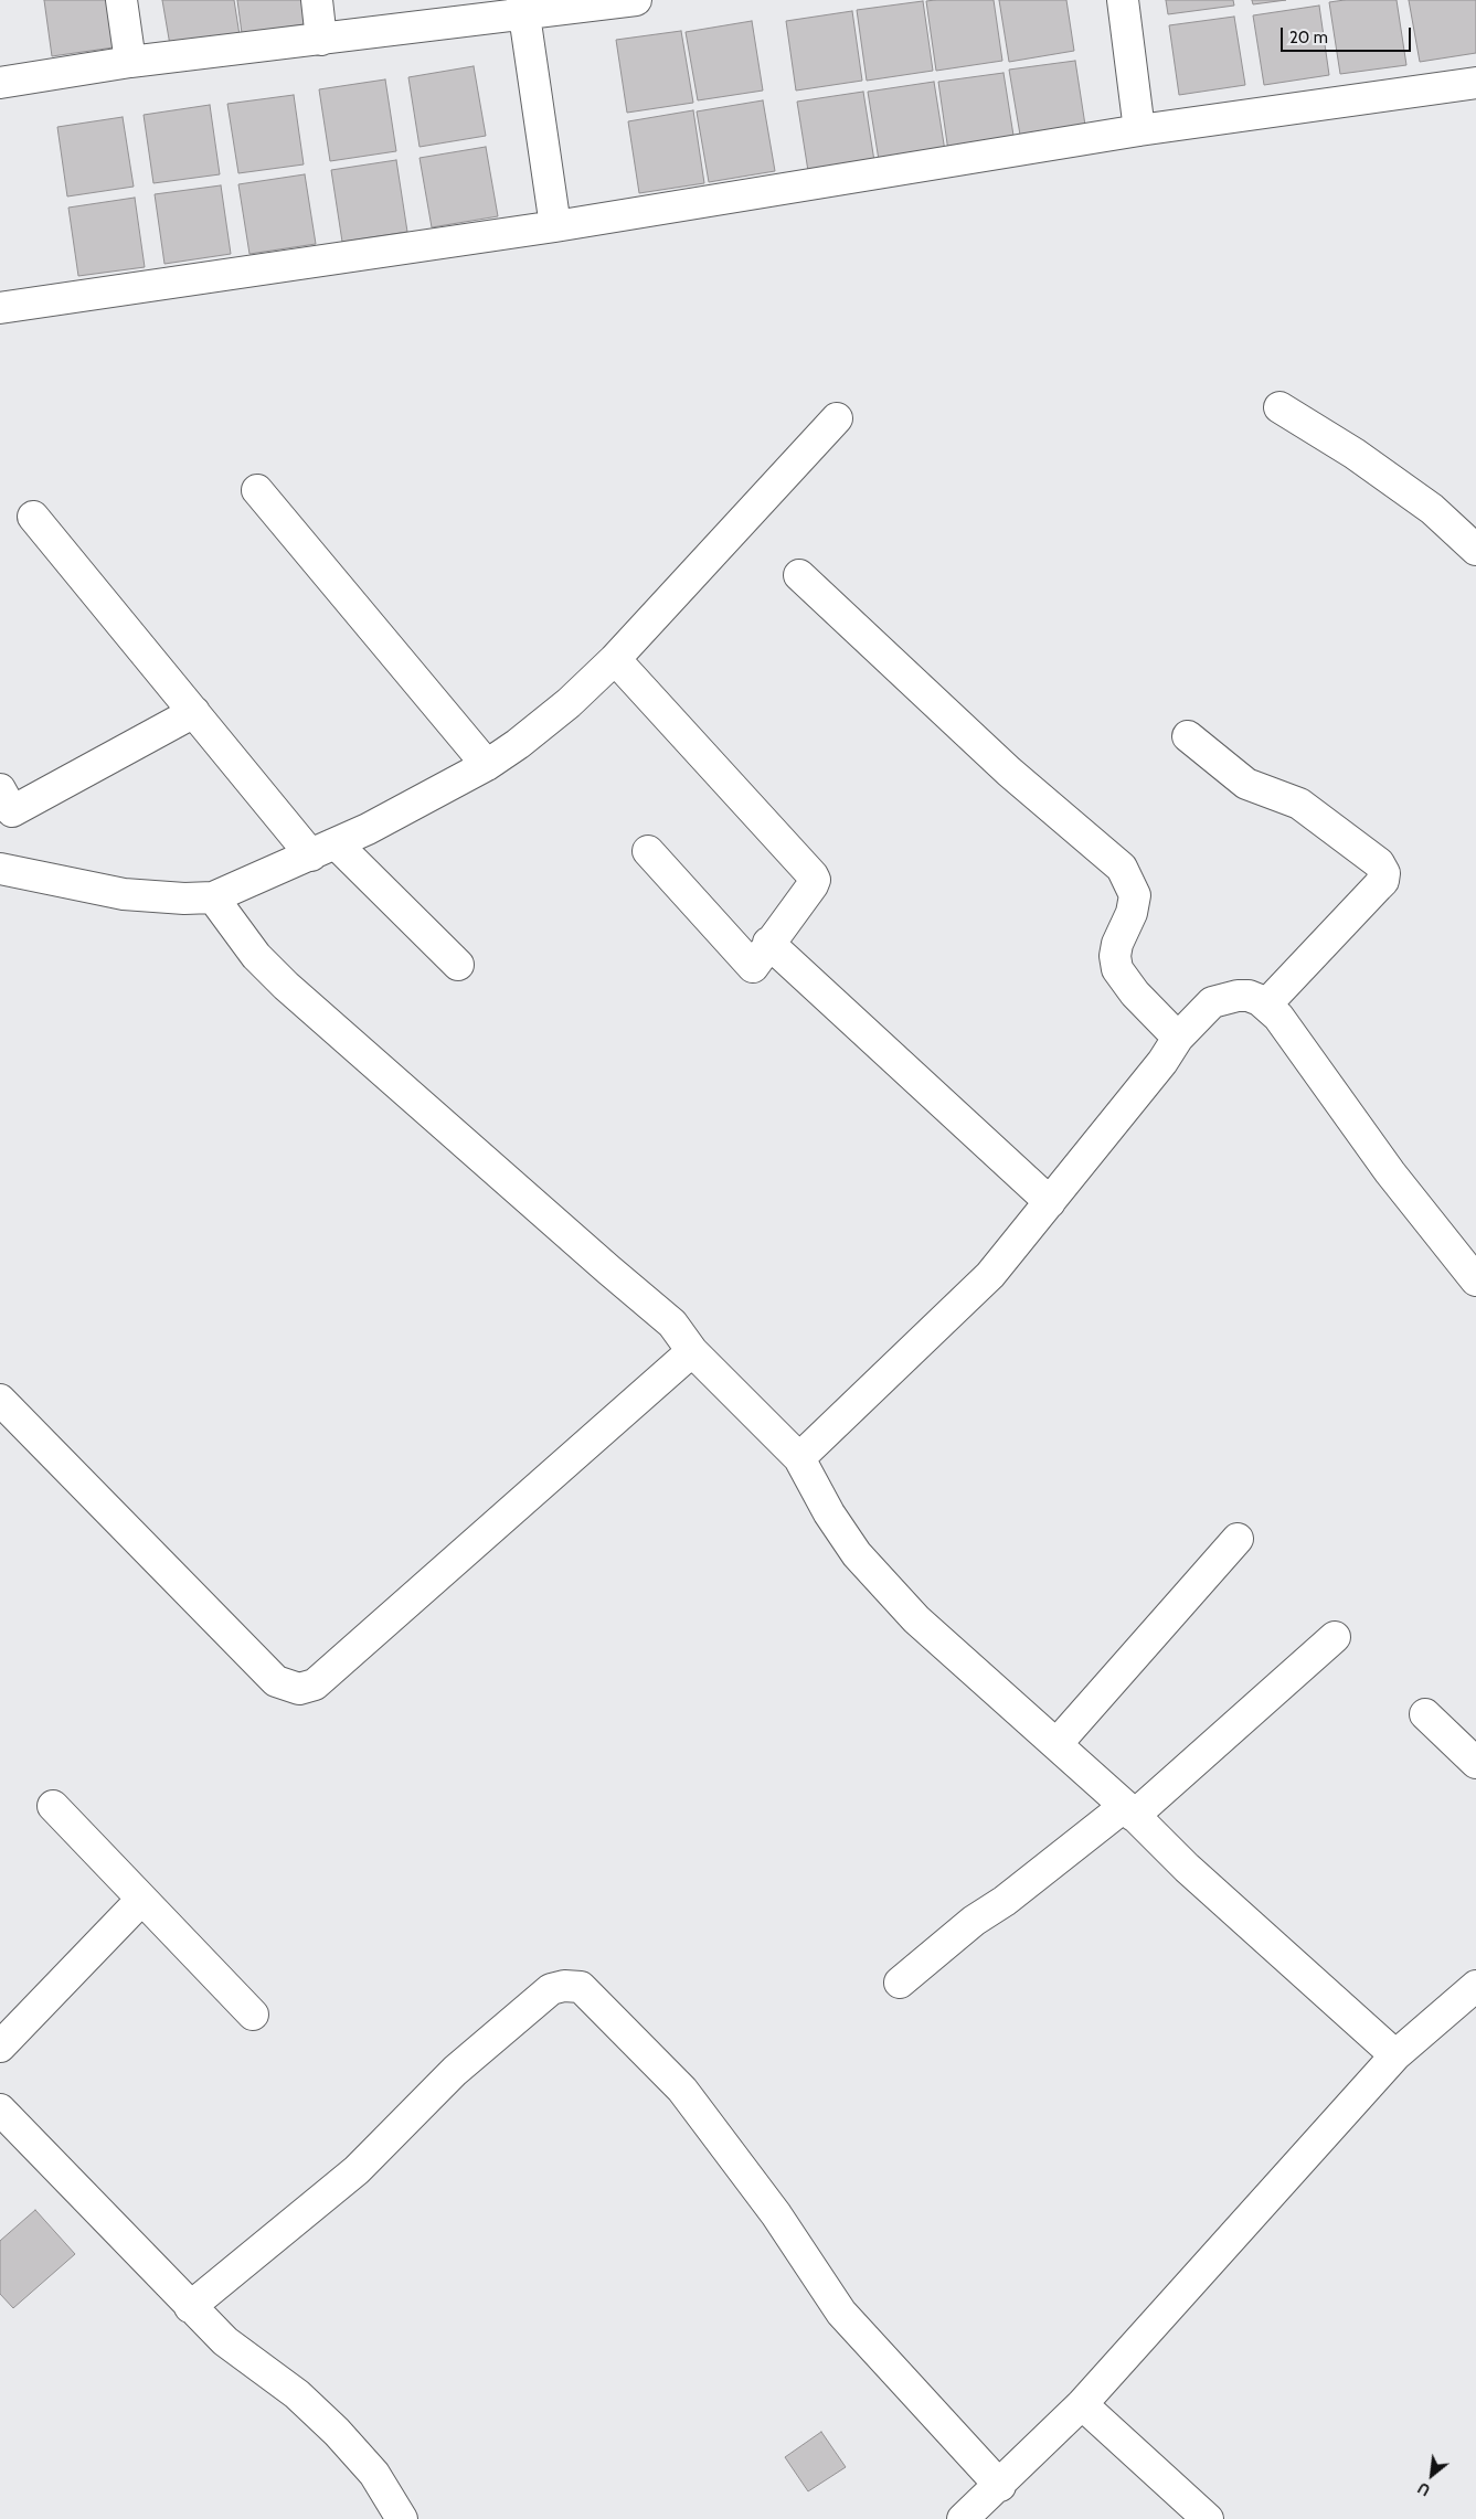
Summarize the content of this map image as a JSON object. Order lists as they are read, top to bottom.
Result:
{
  "scale_bar": "20 m",
  "north": "bottom left"
}
